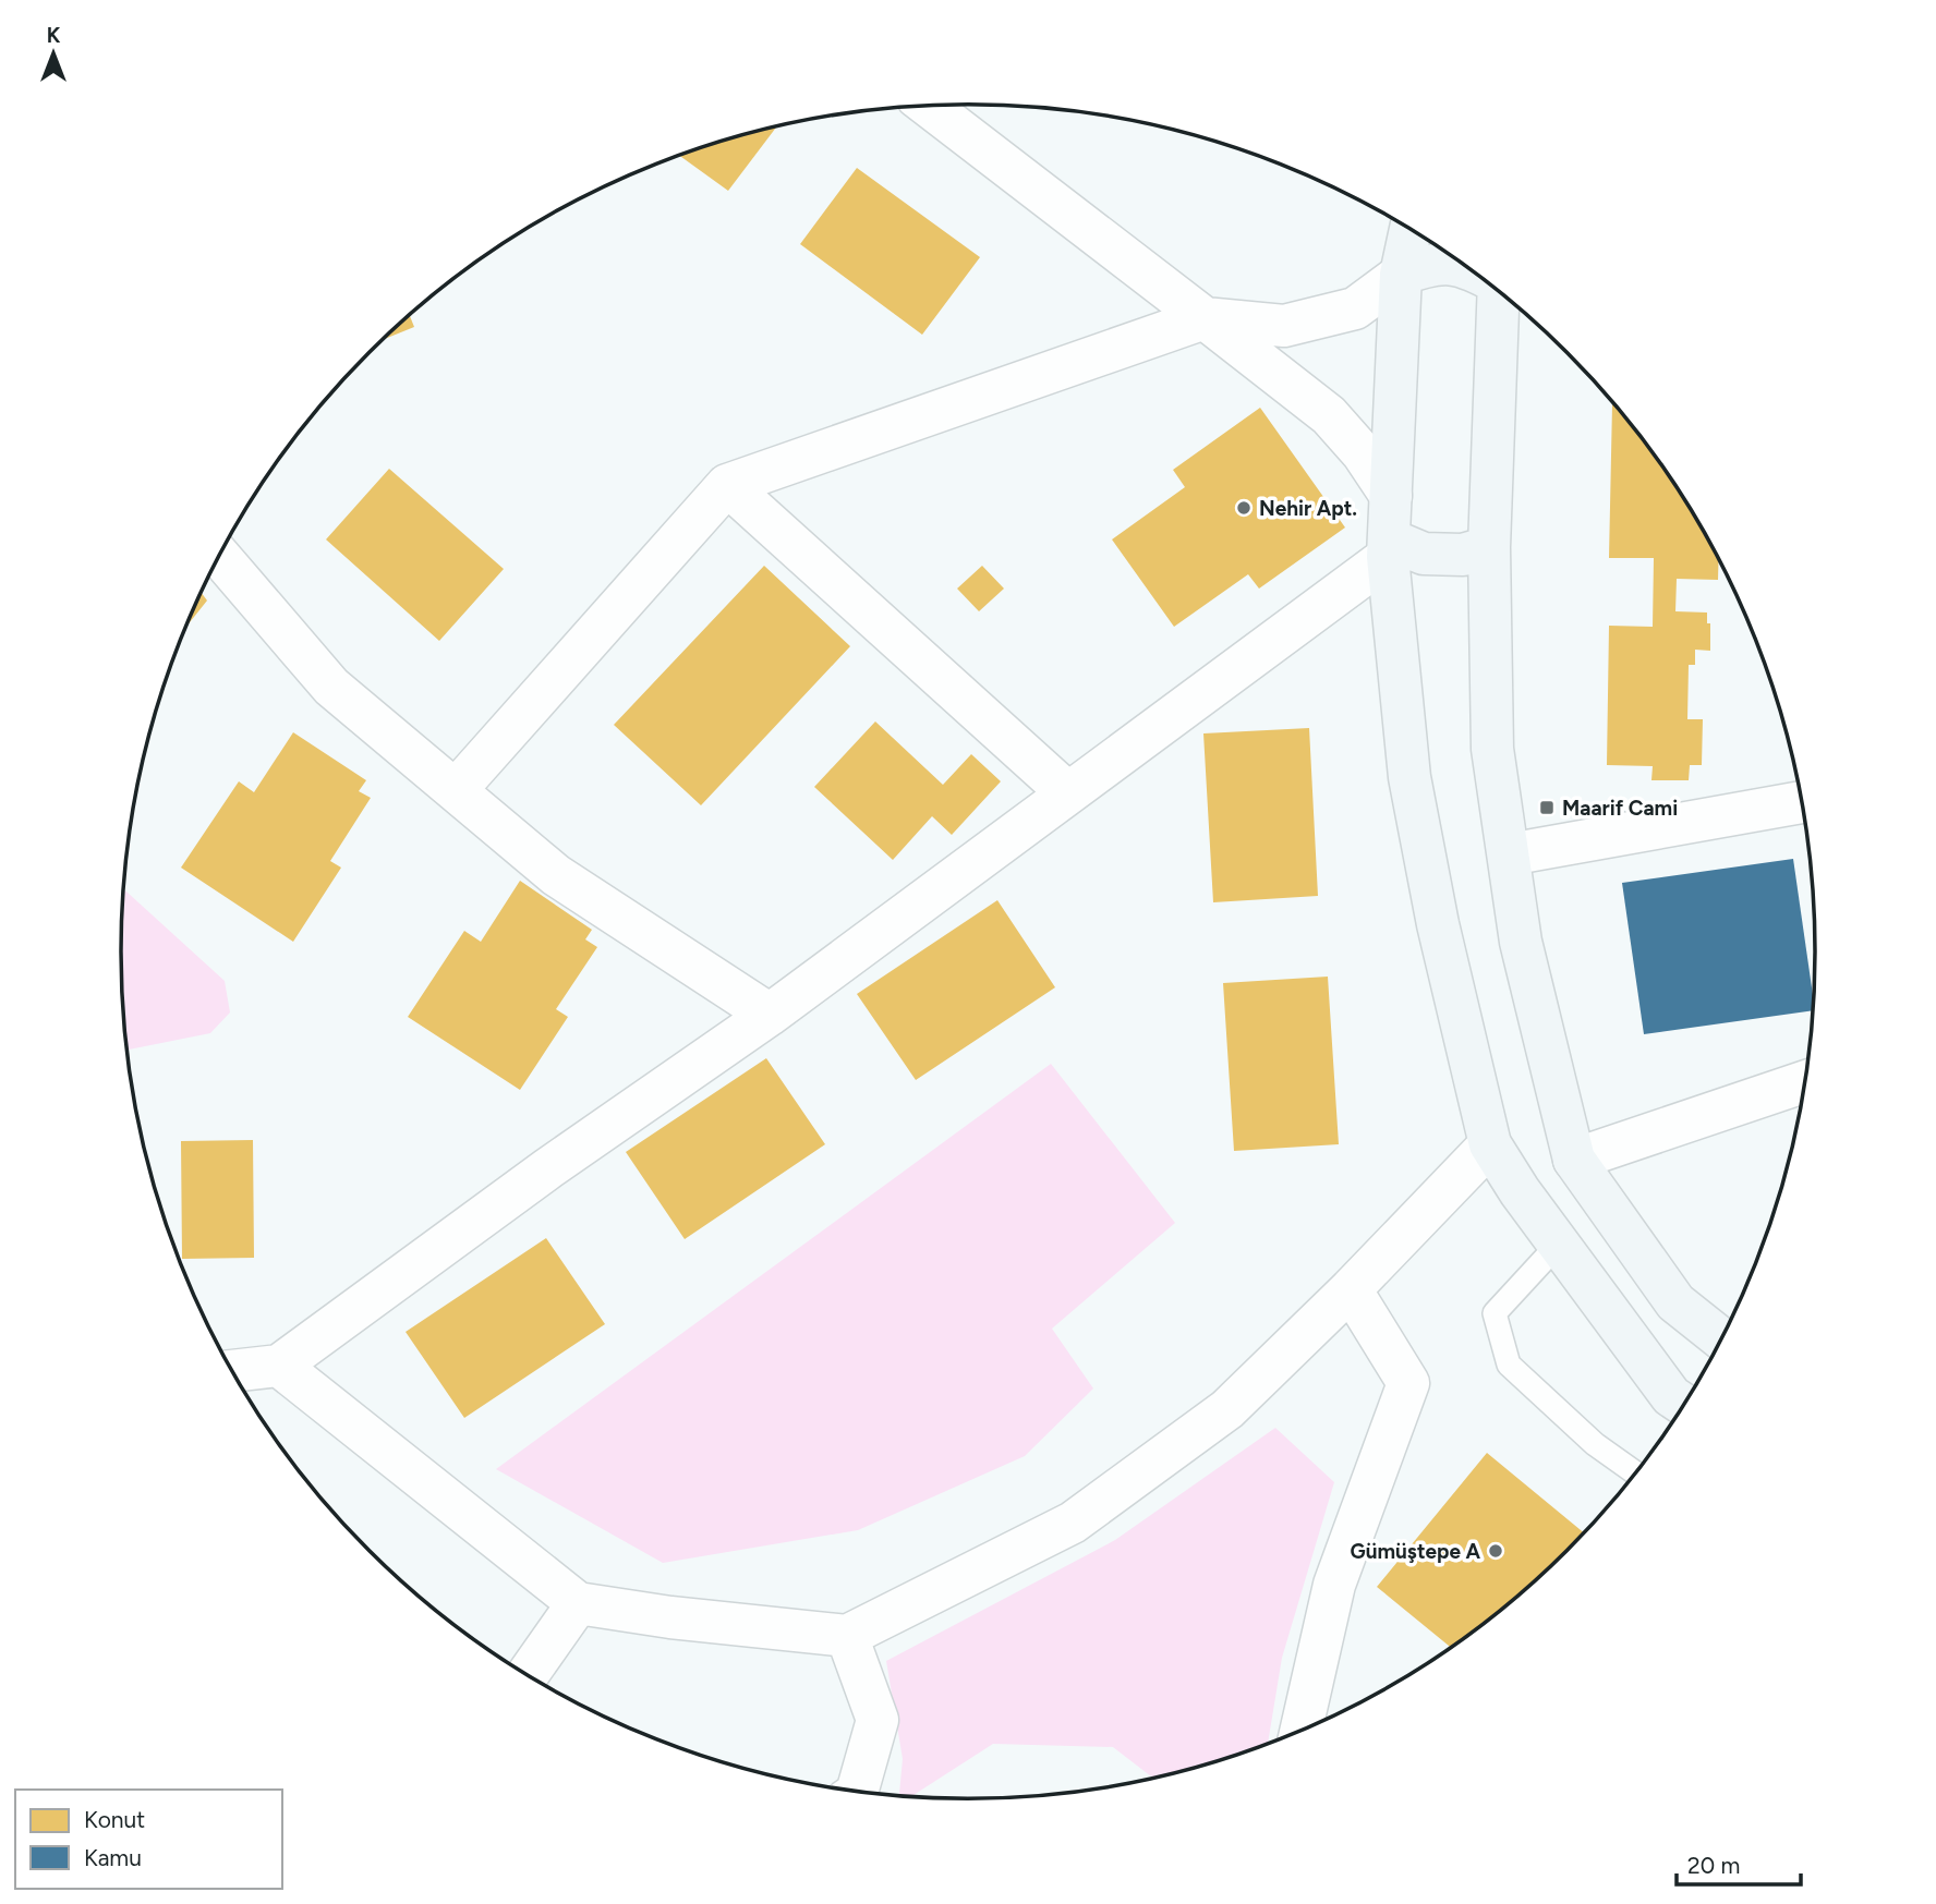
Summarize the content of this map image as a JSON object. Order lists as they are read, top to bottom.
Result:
{
  "places": {
    "other": ["Nehir Apt.", "Gümüştepe A"],
    "transit": ["Maarif Cami"]
  },
  "legend": ["Konut", "Kamu"],
  "scale_bar": "20 m",
  "north": "top"
}
